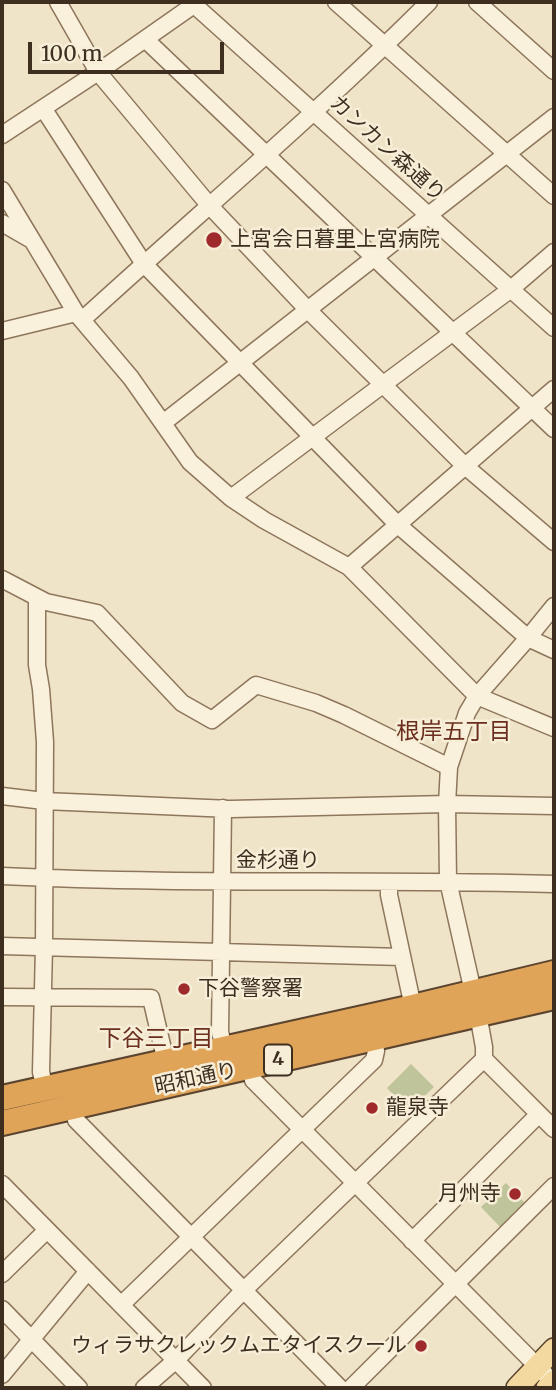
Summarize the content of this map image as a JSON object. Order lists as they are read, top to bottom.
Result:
{
  "streets": {
    "highway": ["4", "昭和通り"],
    "street": ["カンカン森通り", "金杉通り"]
  },
  "districts": ["根岸五丁目", "下谷三丁目"],
  "places": [
    "上宮会日暮里上宮病院",
    "下谷警察署",
    "龍泉寺",
    "月州寺",
    "ウィラサクレックムエタイスクール"
  ],
  "scale_bar": "100 m"
}
